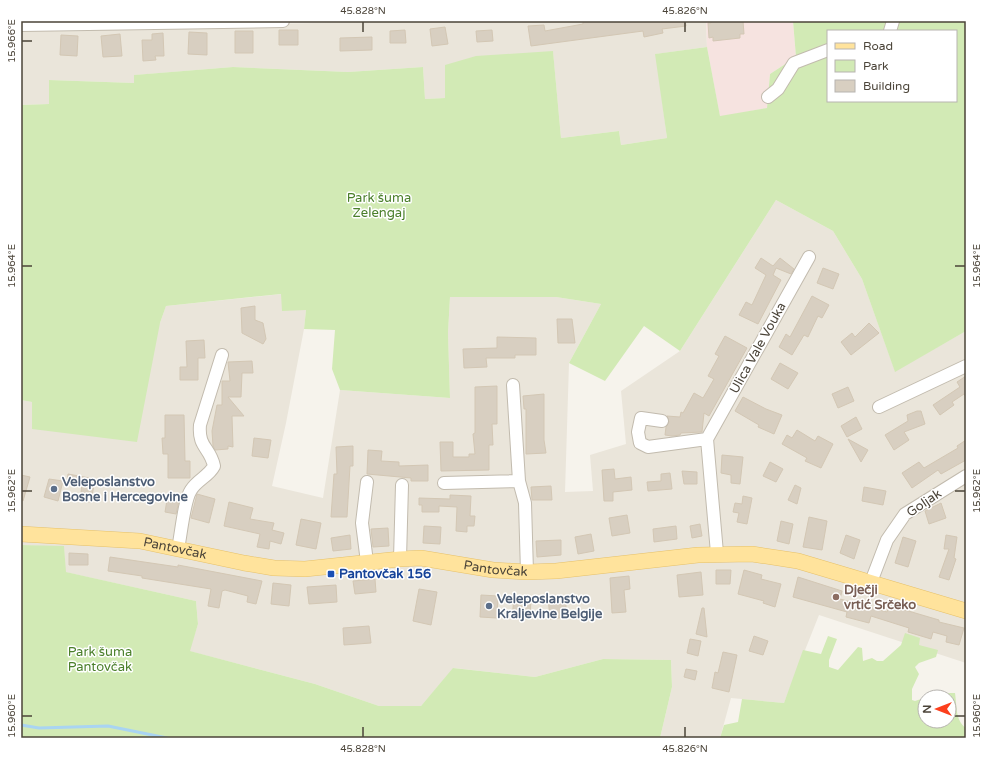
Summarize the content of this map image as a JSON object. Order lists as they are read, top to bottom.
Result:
{
  "streets": {
    "main road": ["Pantovčak"],
    "street": ["Ulica Vale Vouka", "Goljak"]
  },
  "crossings": [
    ["Goljak", "Pantovčak"]
  ],
  "parks": ["Park šuma Zelengaj", "Park šuma Pantovčak"],
  "places": {
    "other": ["Veleposlanstvo Bosne i Hercegovine", "Dječji vrtić Srčeko", "Veleposlanstvo Kraljevine Belgije"],
    "transit": ["Pantovčak 156"]
  },
  "legend": ["Road", "Park", "Building"],
  "north": "left",
  "coordinates": [
    "45.828°N",
    "45.826°N",
    "15.966°E",
    "15.964°E",
    "15.962°E",
    "15.960°E"
  ]
}
